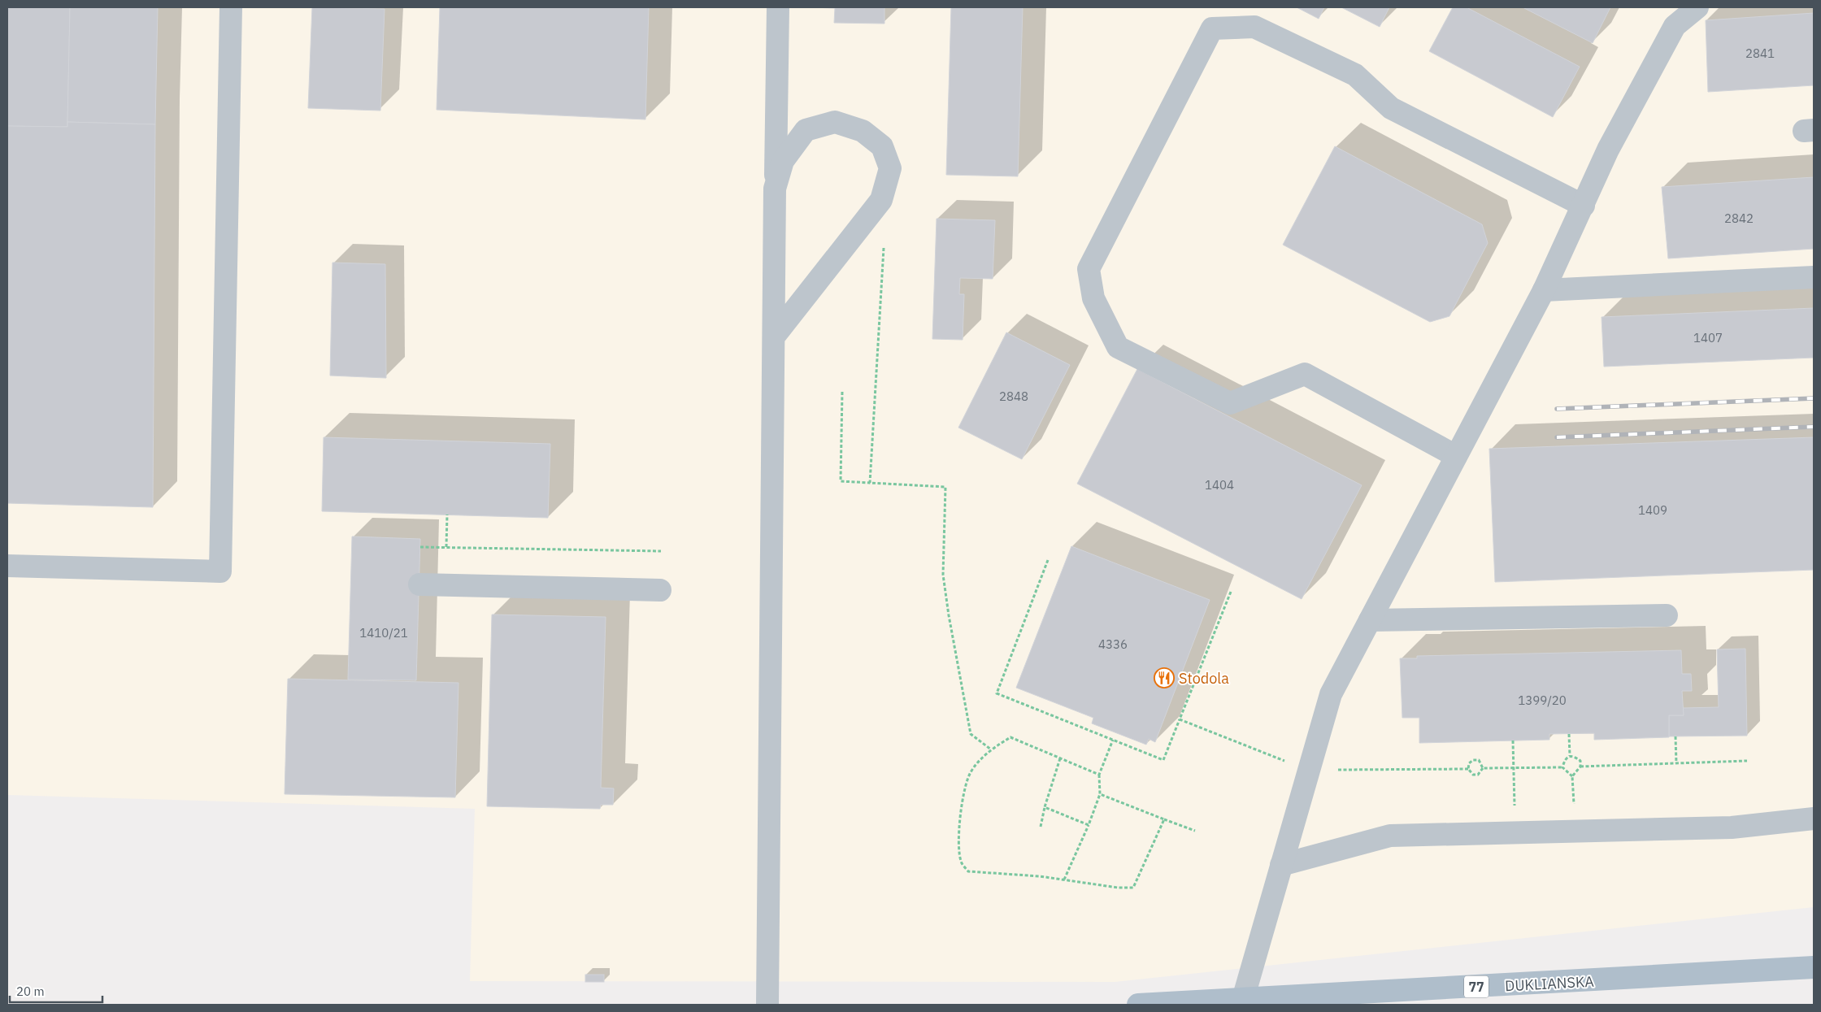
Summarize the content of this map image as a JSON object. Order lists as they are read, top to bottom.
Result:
{
  "streets": {
    "main road": ["DUKLIANSKA", "77"]
  },
  "places": {
    "restaurant": ["Stodola"]
  },
  "house_numbers": [
    "2841",
    "2842",
    "1407",
    "2848",
    "1404",
    "1409",
    "1410/21",
    "4336",
    "1399/20"
  ],
  "scale_bar": "20 m"
}
